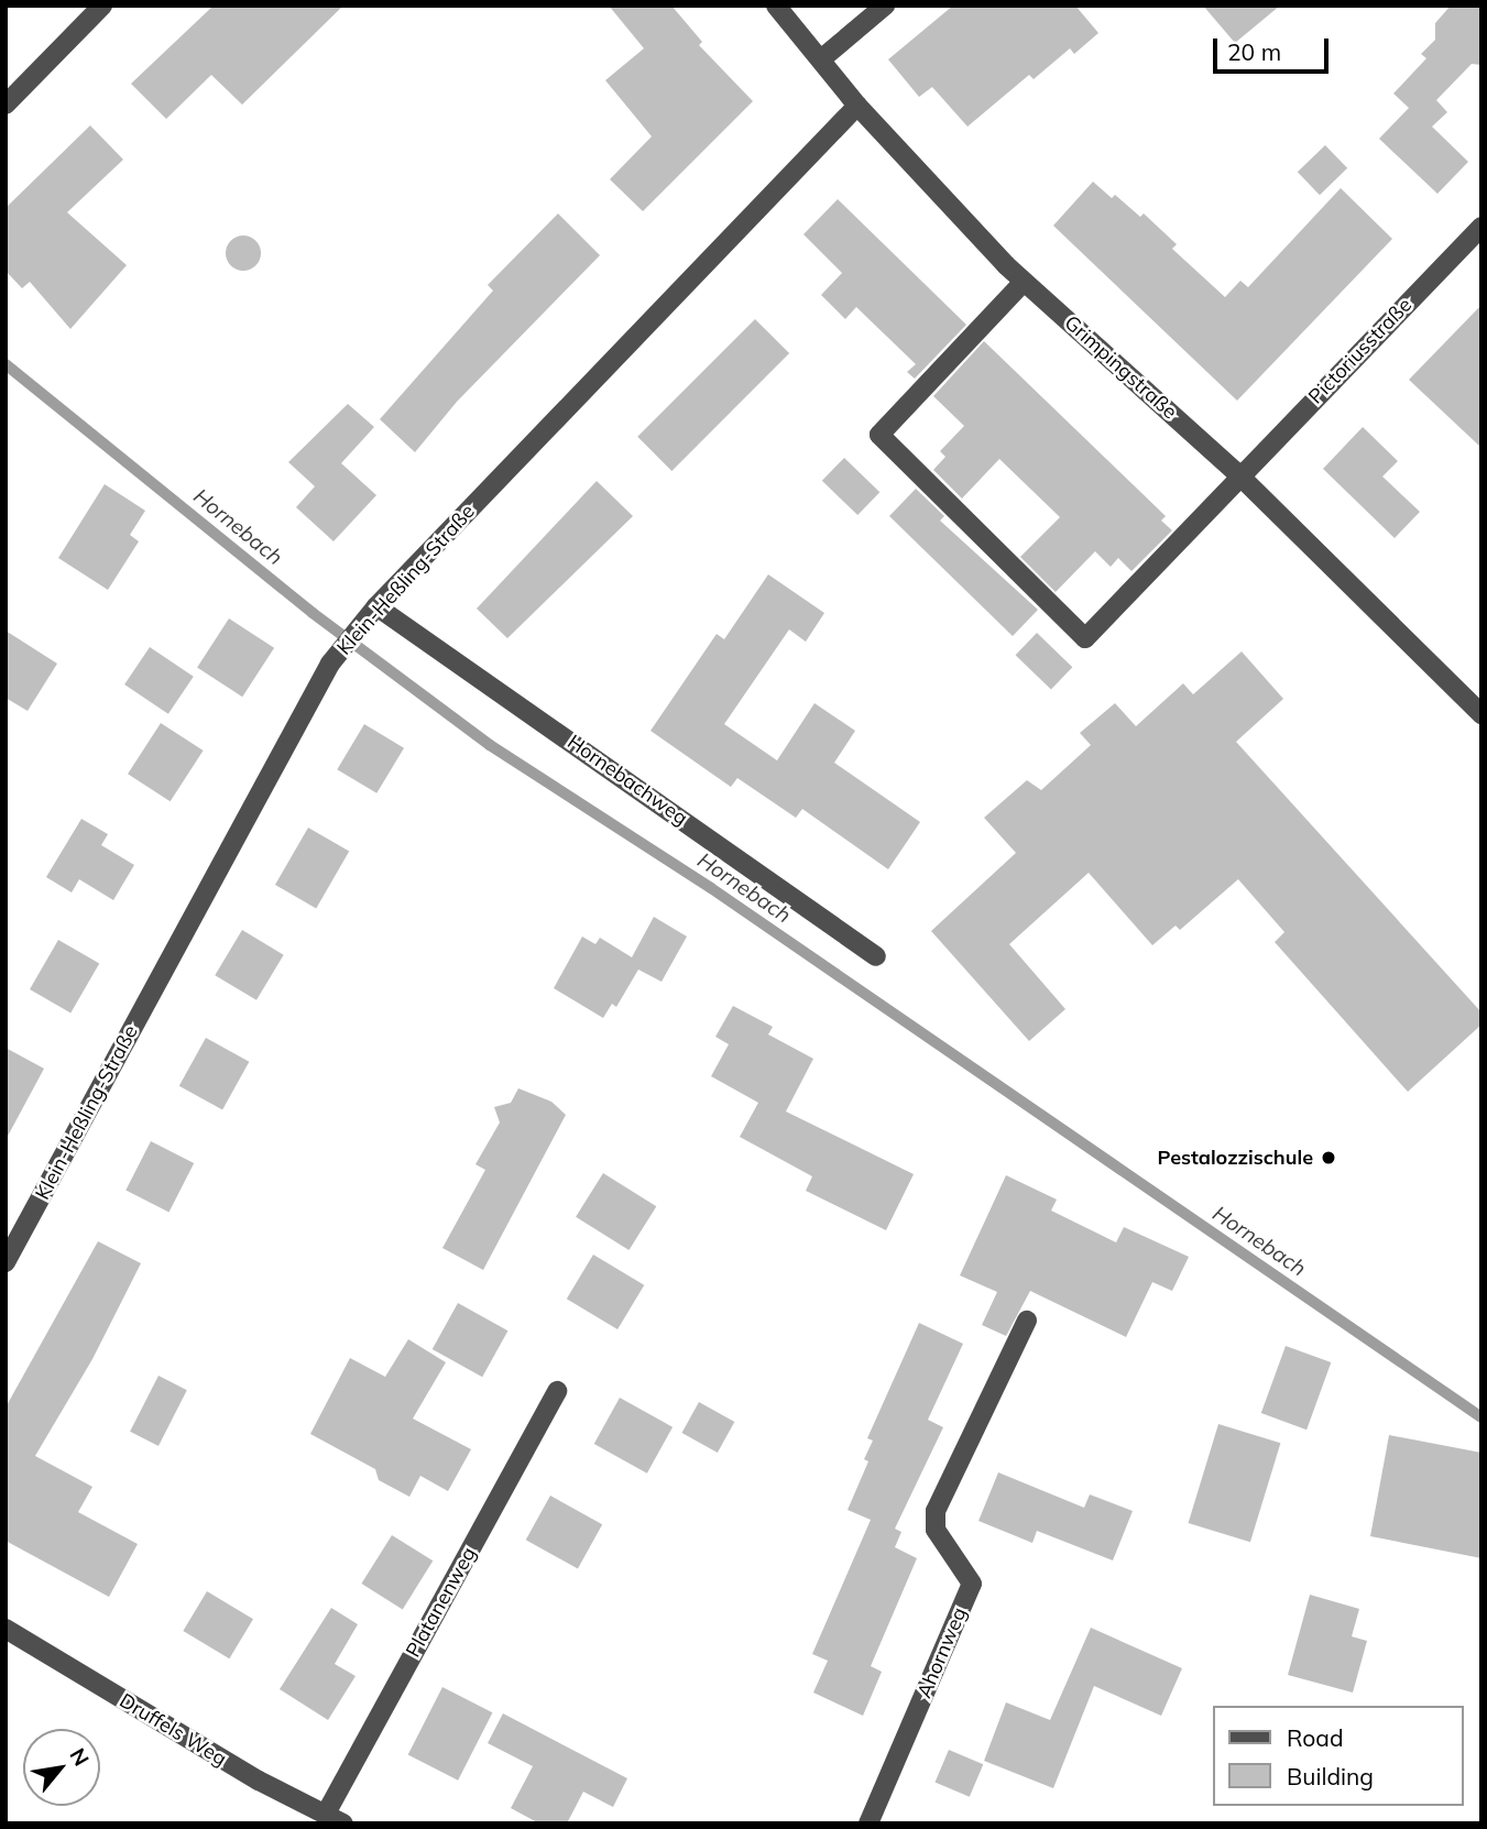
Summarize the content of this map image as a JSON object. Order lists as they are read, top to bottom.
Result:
{
  "streets": {
    "street": [
      "Pictoriusstraße",
      "Grimpingstraße",
      "Klein-Heßling-Straße",
      "Hornebachweg",
      "Platanenweg",
      "Ahornweg",
      "Druffels Weg"
    ]
  },
  "crossings": [
    ["Pictoriusstraße", "Grimpingstraße"],
    ["Grimpingstraße", "Klein-Heßling-Straße"],
    ["Klein-Heßling-Straße", "Hornebachweg"],
    ["Platanenweg", "Druffels Weg"]
  ],
  "water": ["Hornebach"],
  "places": ["Pestalozzischule"],
  "legend": ["Road", "Building"],
  "scale_bar": "20 m",
  "north": "top right"
}
